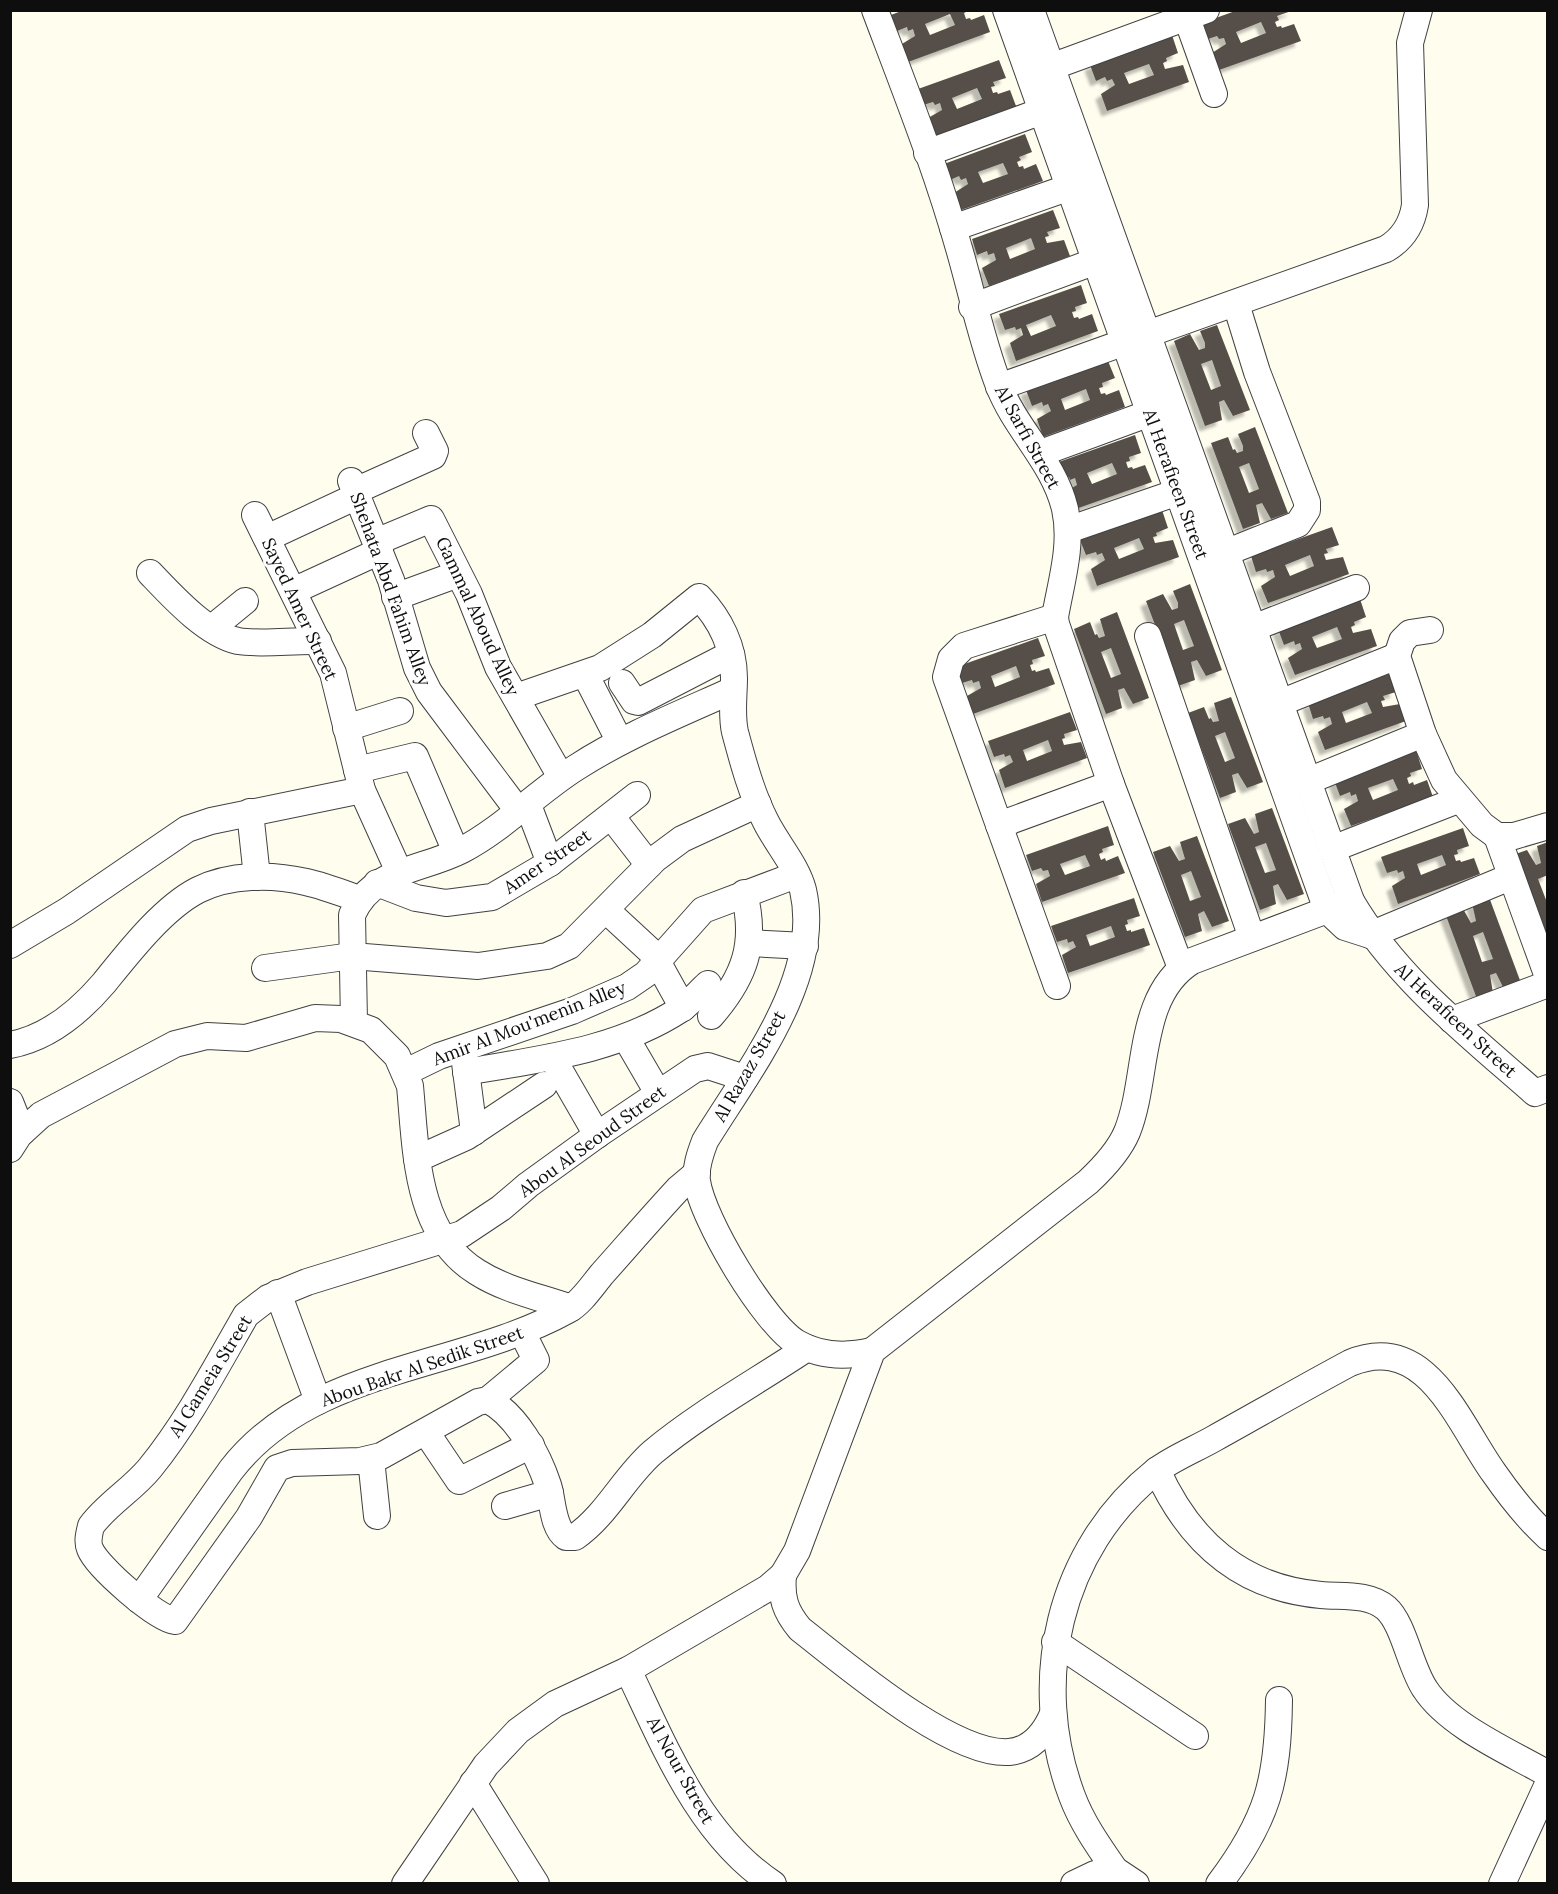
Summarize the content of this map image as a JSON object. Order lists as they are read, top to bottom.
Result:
{
  "streets": {
    "street": [
      "Al Sarfi Street",
      "Al Herafieen Street",
      "Shehata Abd Fahim Alley",
      "Sayed Amer Street",
      "Gammal Aboud Alley",
      "Amer Street",
      "Amir Al Mou'menin Alley",
      "Al Razaz Street",
      "Abou Al Seoud Street",
      "Abou Bakr Al Sedik Street",
      "Al Gameia Street",
      "Al Nour Street"
    ]
  },
  "crossings": [
    ["Shehata Abd Fahim Alley", "Gammal Aboud Alley"],
    ["Shehata Abd Fahim Alley", "Amer Street"],
    ["Sayed Amer Street", "Amer Street"],
    ["Amir Al Mou'menin Alley", "Al Razaz Street"],
    ["Al Razaz Street", "Abou Al Seoud Street"],
    ["Al Razaz Street", "Abou Bakr Al Sedik Street"],
    ["Abou Al Seoud Street", "Al Gameia Street"],
    ["Abou Bakr Al Sedik Street", "Al Gameia Street"]
  ]
}
